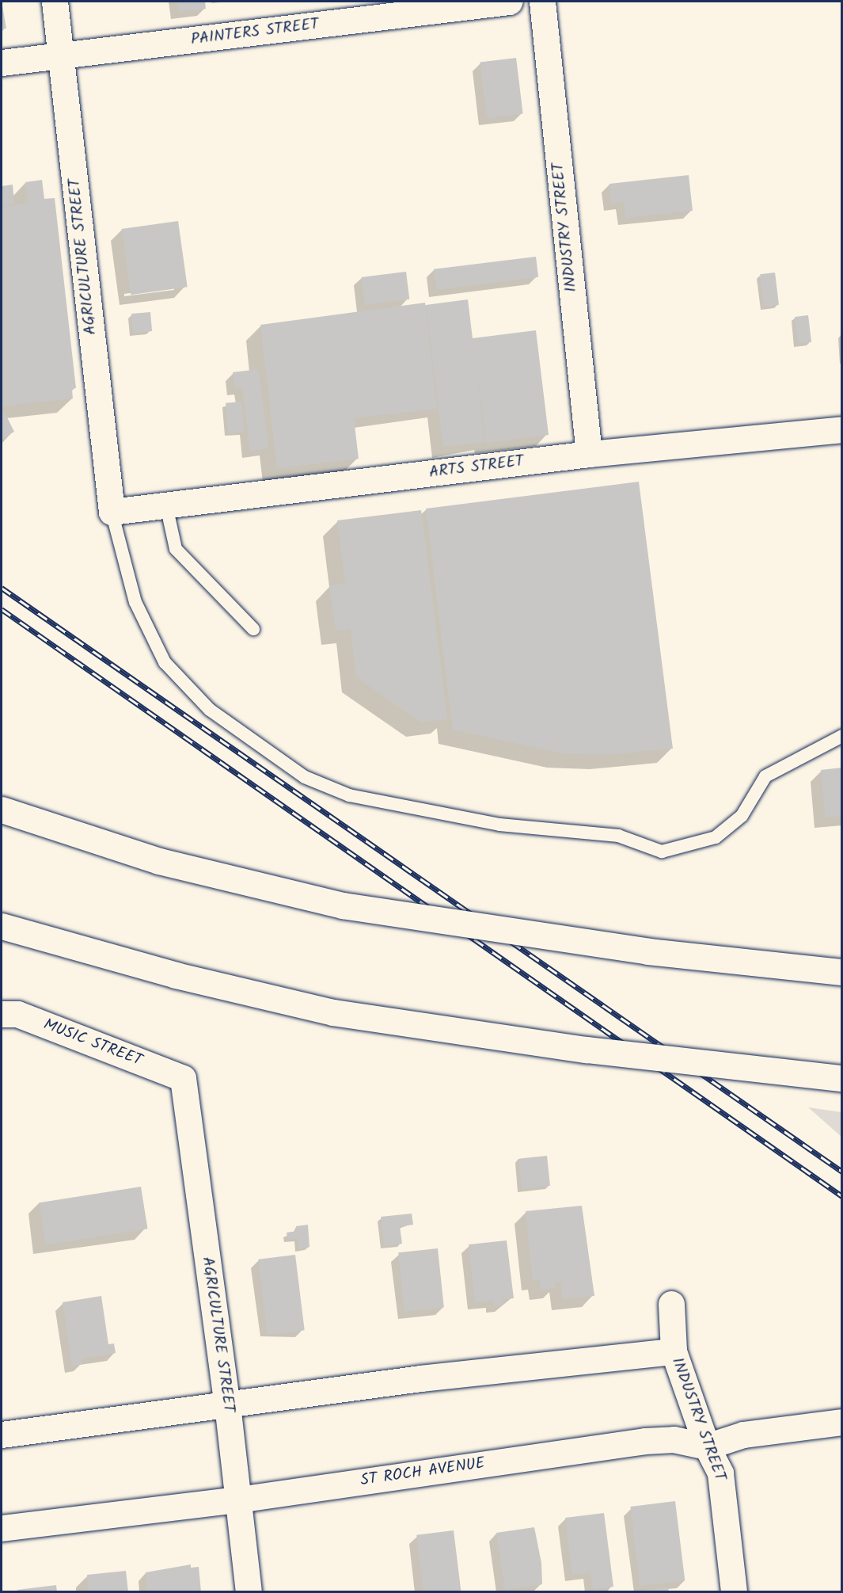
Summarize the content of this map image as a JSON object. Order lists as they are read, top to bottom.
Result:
{
  "streets": {
    "main road": [
      "PAINTERS STREET",
      "INDUSTRY STREET",
      "AGRICULTURE STREET",
      "ARTS STREET",
      "MUSIC STREET",
      "ST ROCH AVENUE"
    ]
  },
  "crossings": [
    ["PAINTERS STREET", "AGRICULTURE STREET"],
    ["INDUSTRY STREET", "ARTS STREET"],
    ["INDUSTRY STREET", "ST ROCH AVENUE"],
    ["AGRICULTURE STREET", "ARTS STREET"],
    ["AGRICULTURE STREET", "MUSIC STREET"],
    ["AGRICULTURE STREET", "ST ROCH AVENUE"]
  ]
}
